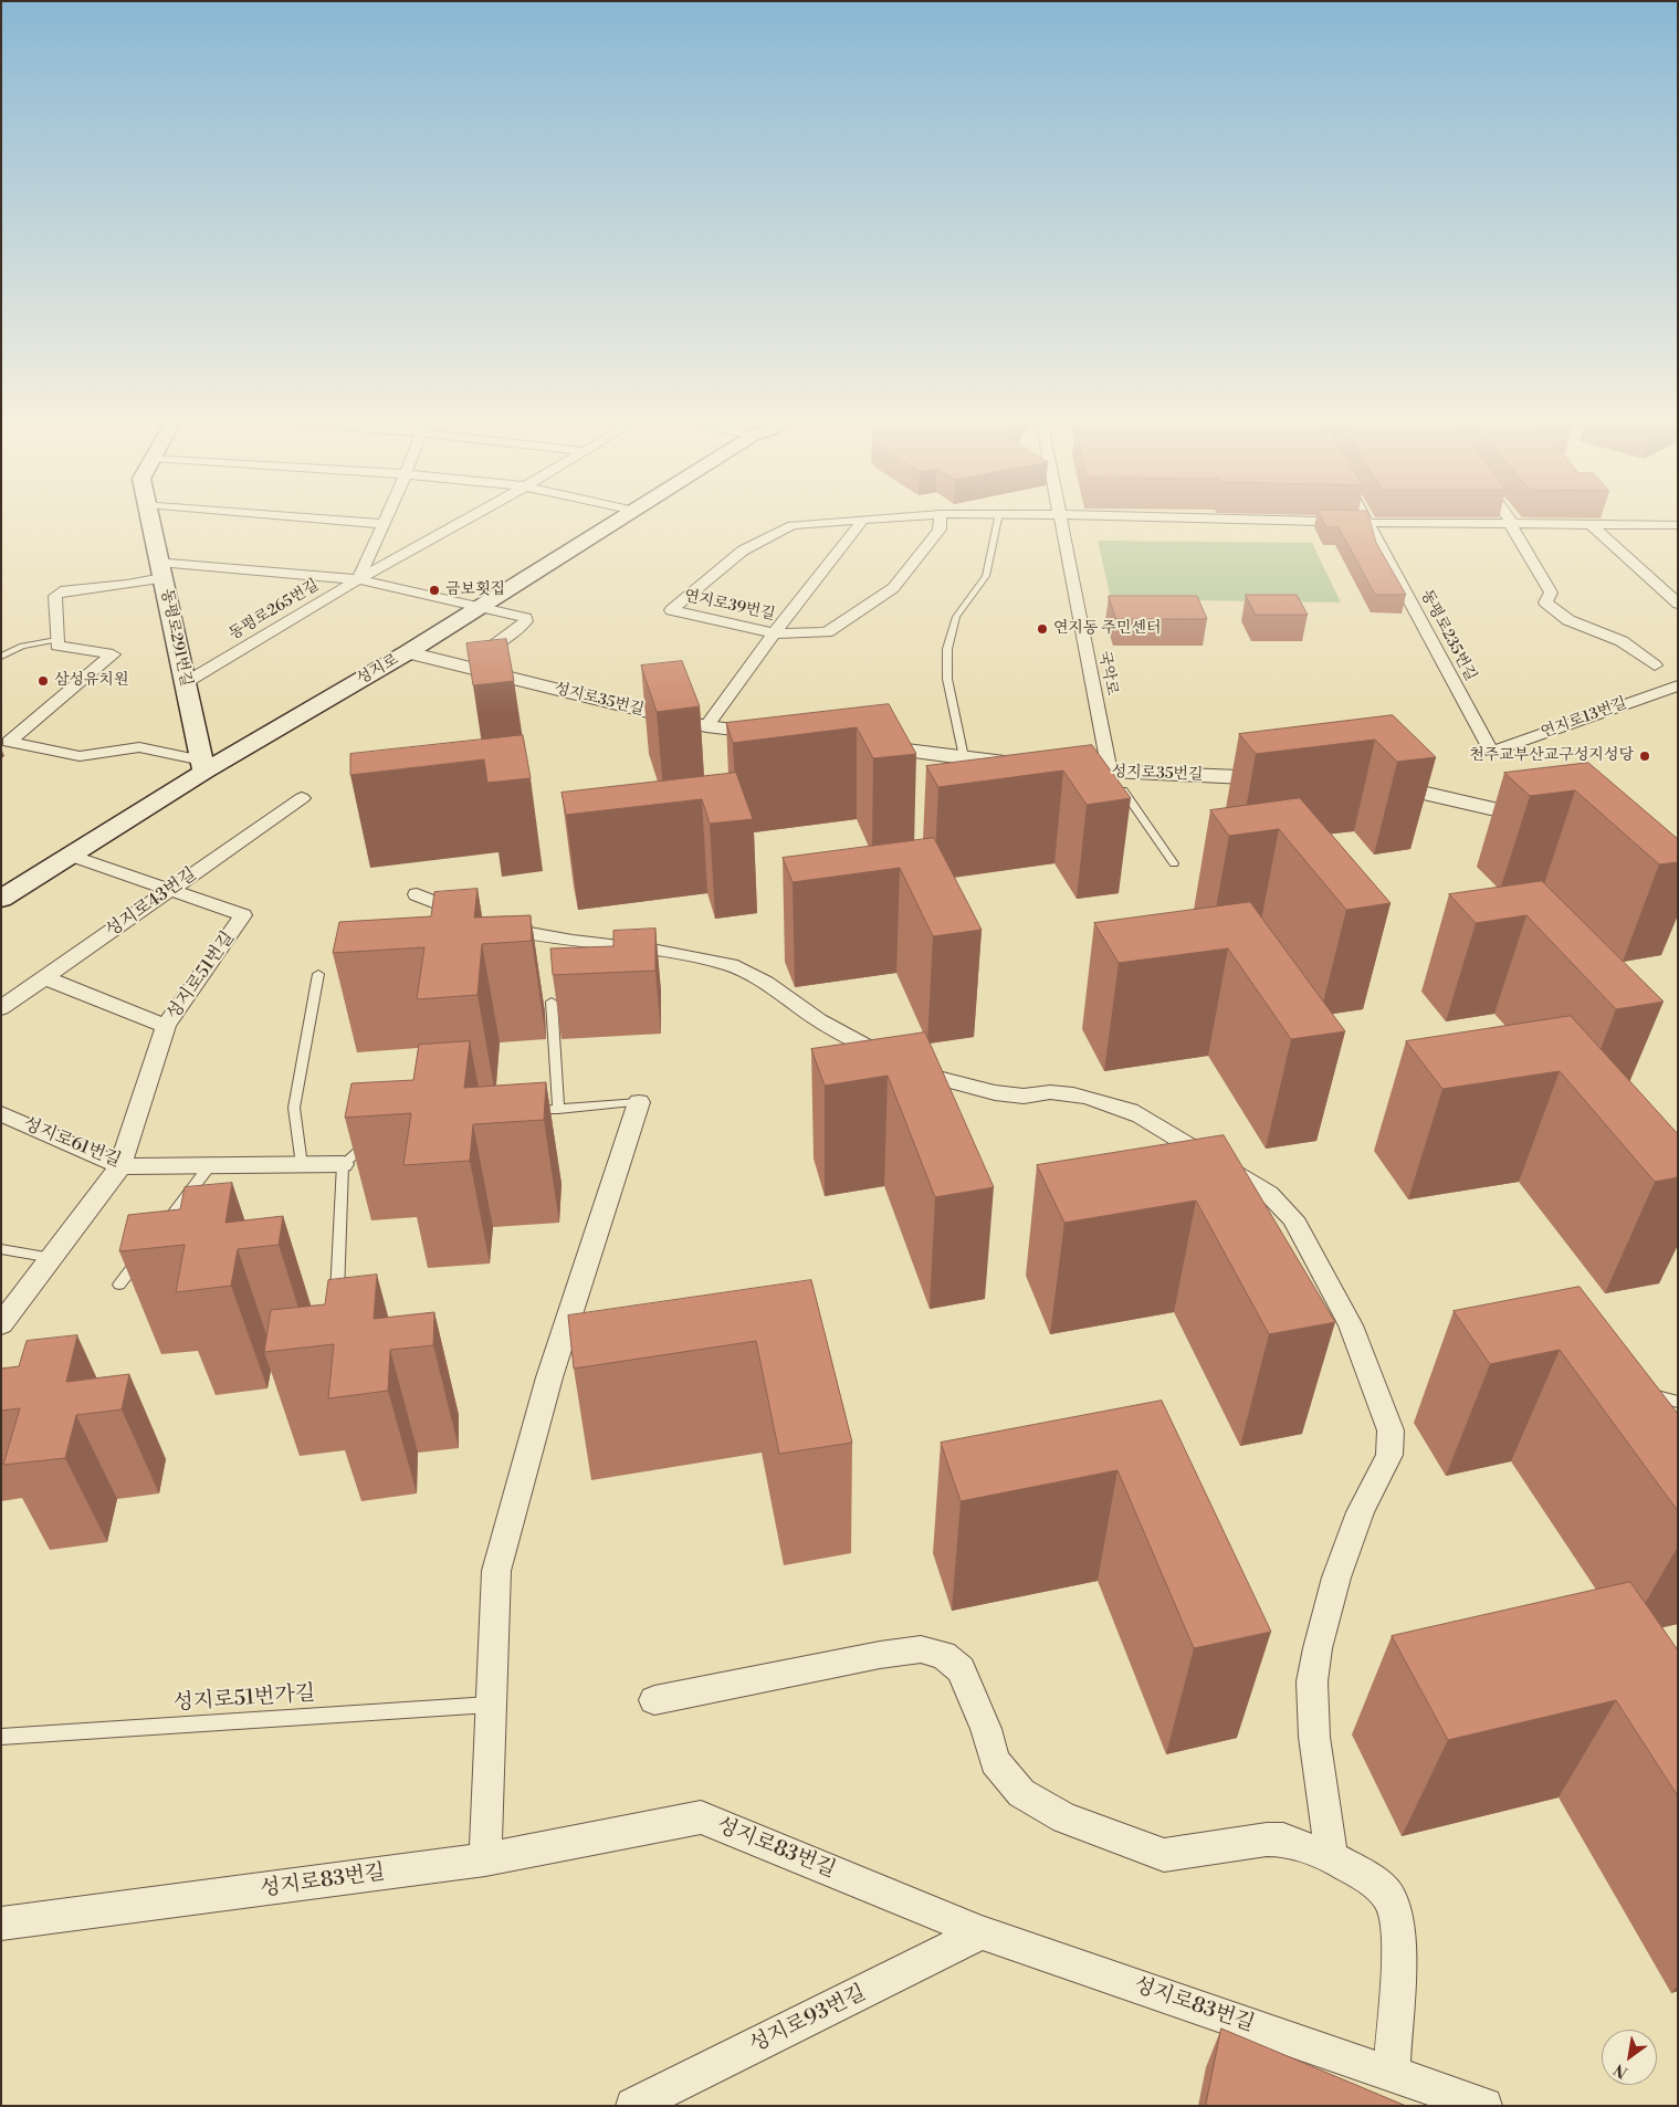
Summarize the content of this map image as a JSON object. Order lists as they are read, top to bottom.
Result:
{
  "streets": {
    "main road": ["동평로291번길", "성지로"],
    "street": [
      "연지로39번길",
      "동평로265번길",
      "동평로235번길",
      "국악로",
      "성지로35번길",
      "연지로13번길",
      "성지로43번길",
      "성지로51번길",
      "성지로61번길",
      "성지로83번길",
      "성지로93번길"
    ],
    "lane": ["성지로51번가길"]
  },
  "crossings": [
    ["동평로265번길", "동평로291번길"],
    ["동평로235번길", "연지로13번길"],
    ["동평로291번길", "성지로"],
    ["성지로", "성지로35번길"],
    ["성지로", "성지로51번길"],
    ["국악로", "성지로35번길"],
    ["성지로43번길", "성지로51번길"],
    ["성지로51번길", "성지로61번길"],
    ["성지로83번길", "성지로93번길"]
  ],
  "places": [
    "금보횟집",
    "연지동 주민센터",
    "삼성유치원",
    "천주교부산교구성지성당"
  ],
  "north": "bottom left"
}
